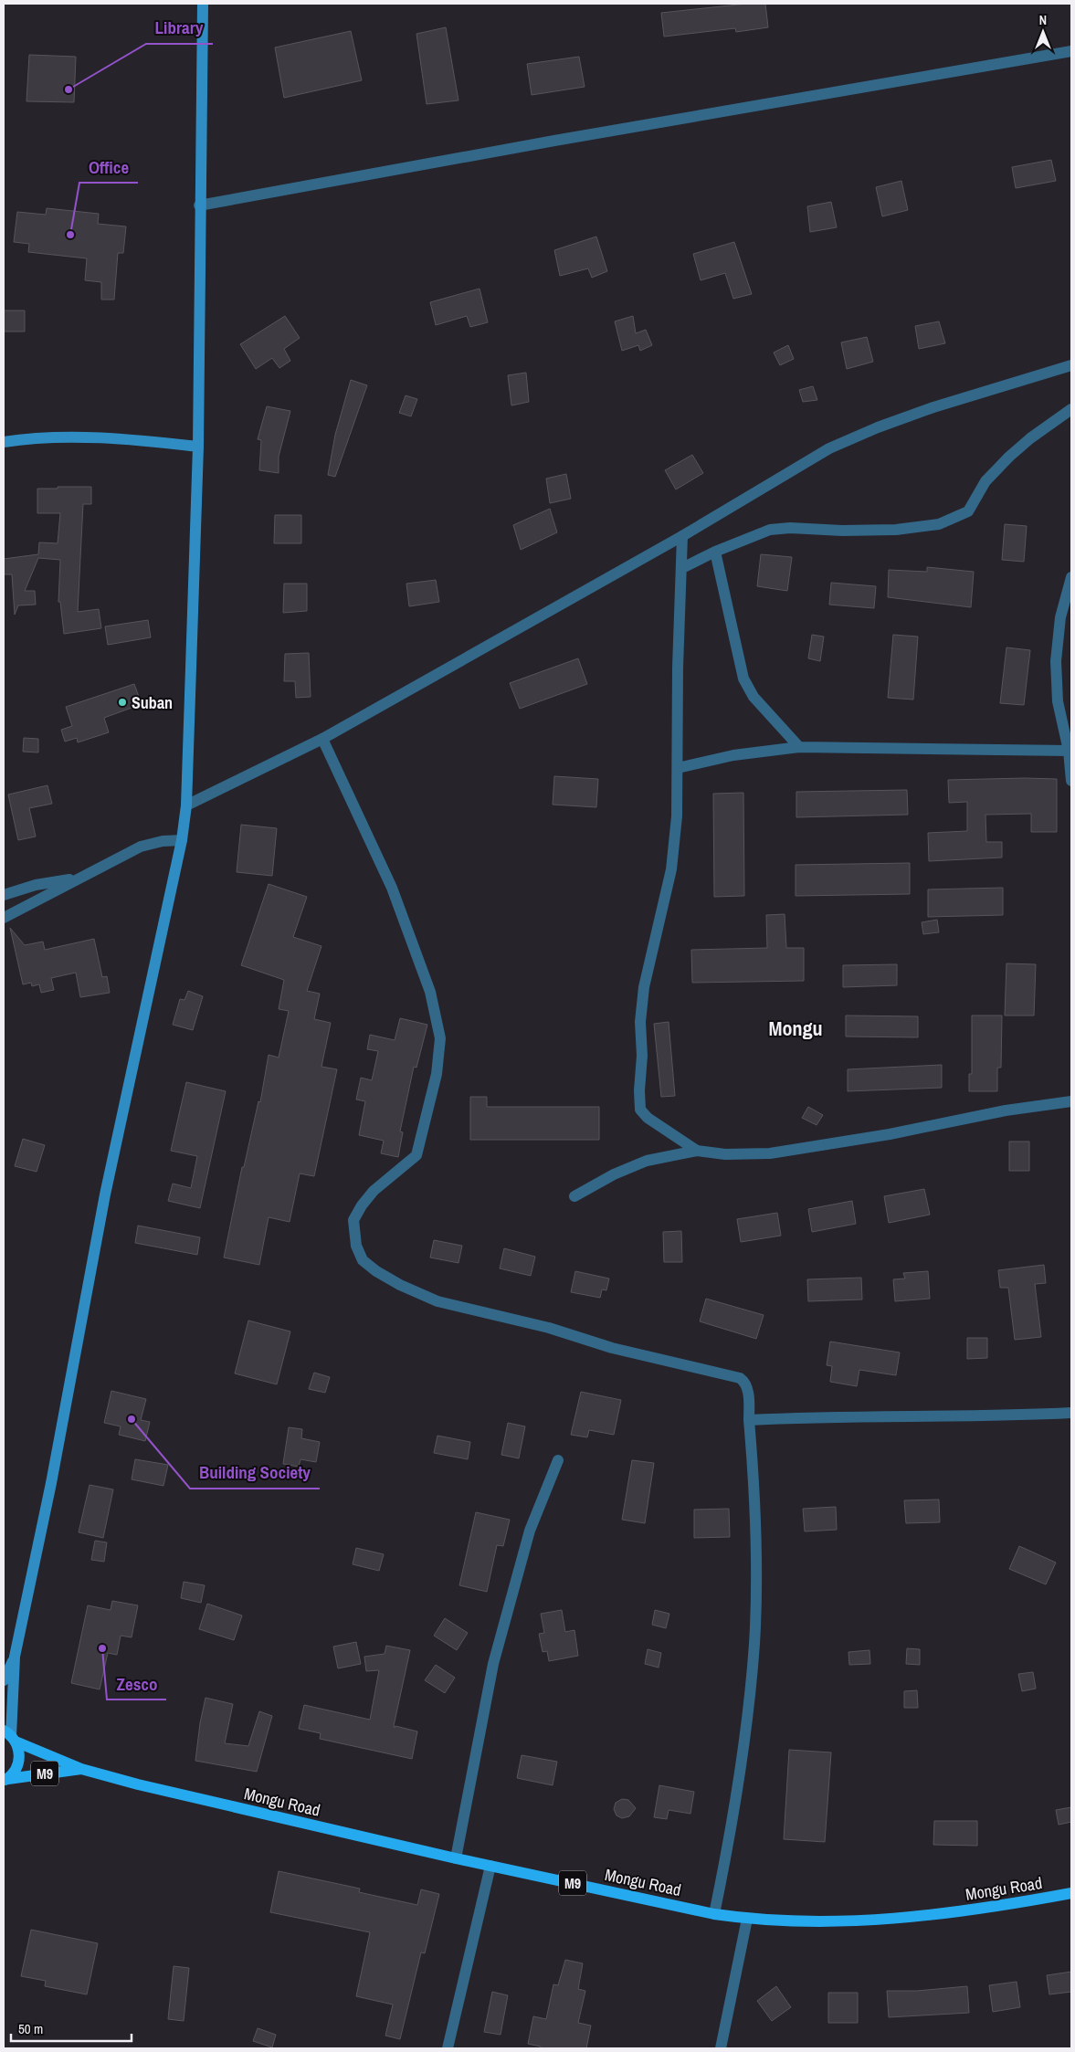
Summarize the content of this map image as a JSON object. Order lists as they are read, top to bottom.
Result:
{
  "streets": {
    "main road": ["M9", "Mongu Road"]
  },
  "districts": ["Mongu"],
  "places": [
    "Library",
    "Office",
    "Suban",
    "Building Society",
    "Zesco"
  ],
  "scale_bar": "50 m",
  "north": "top"
}
